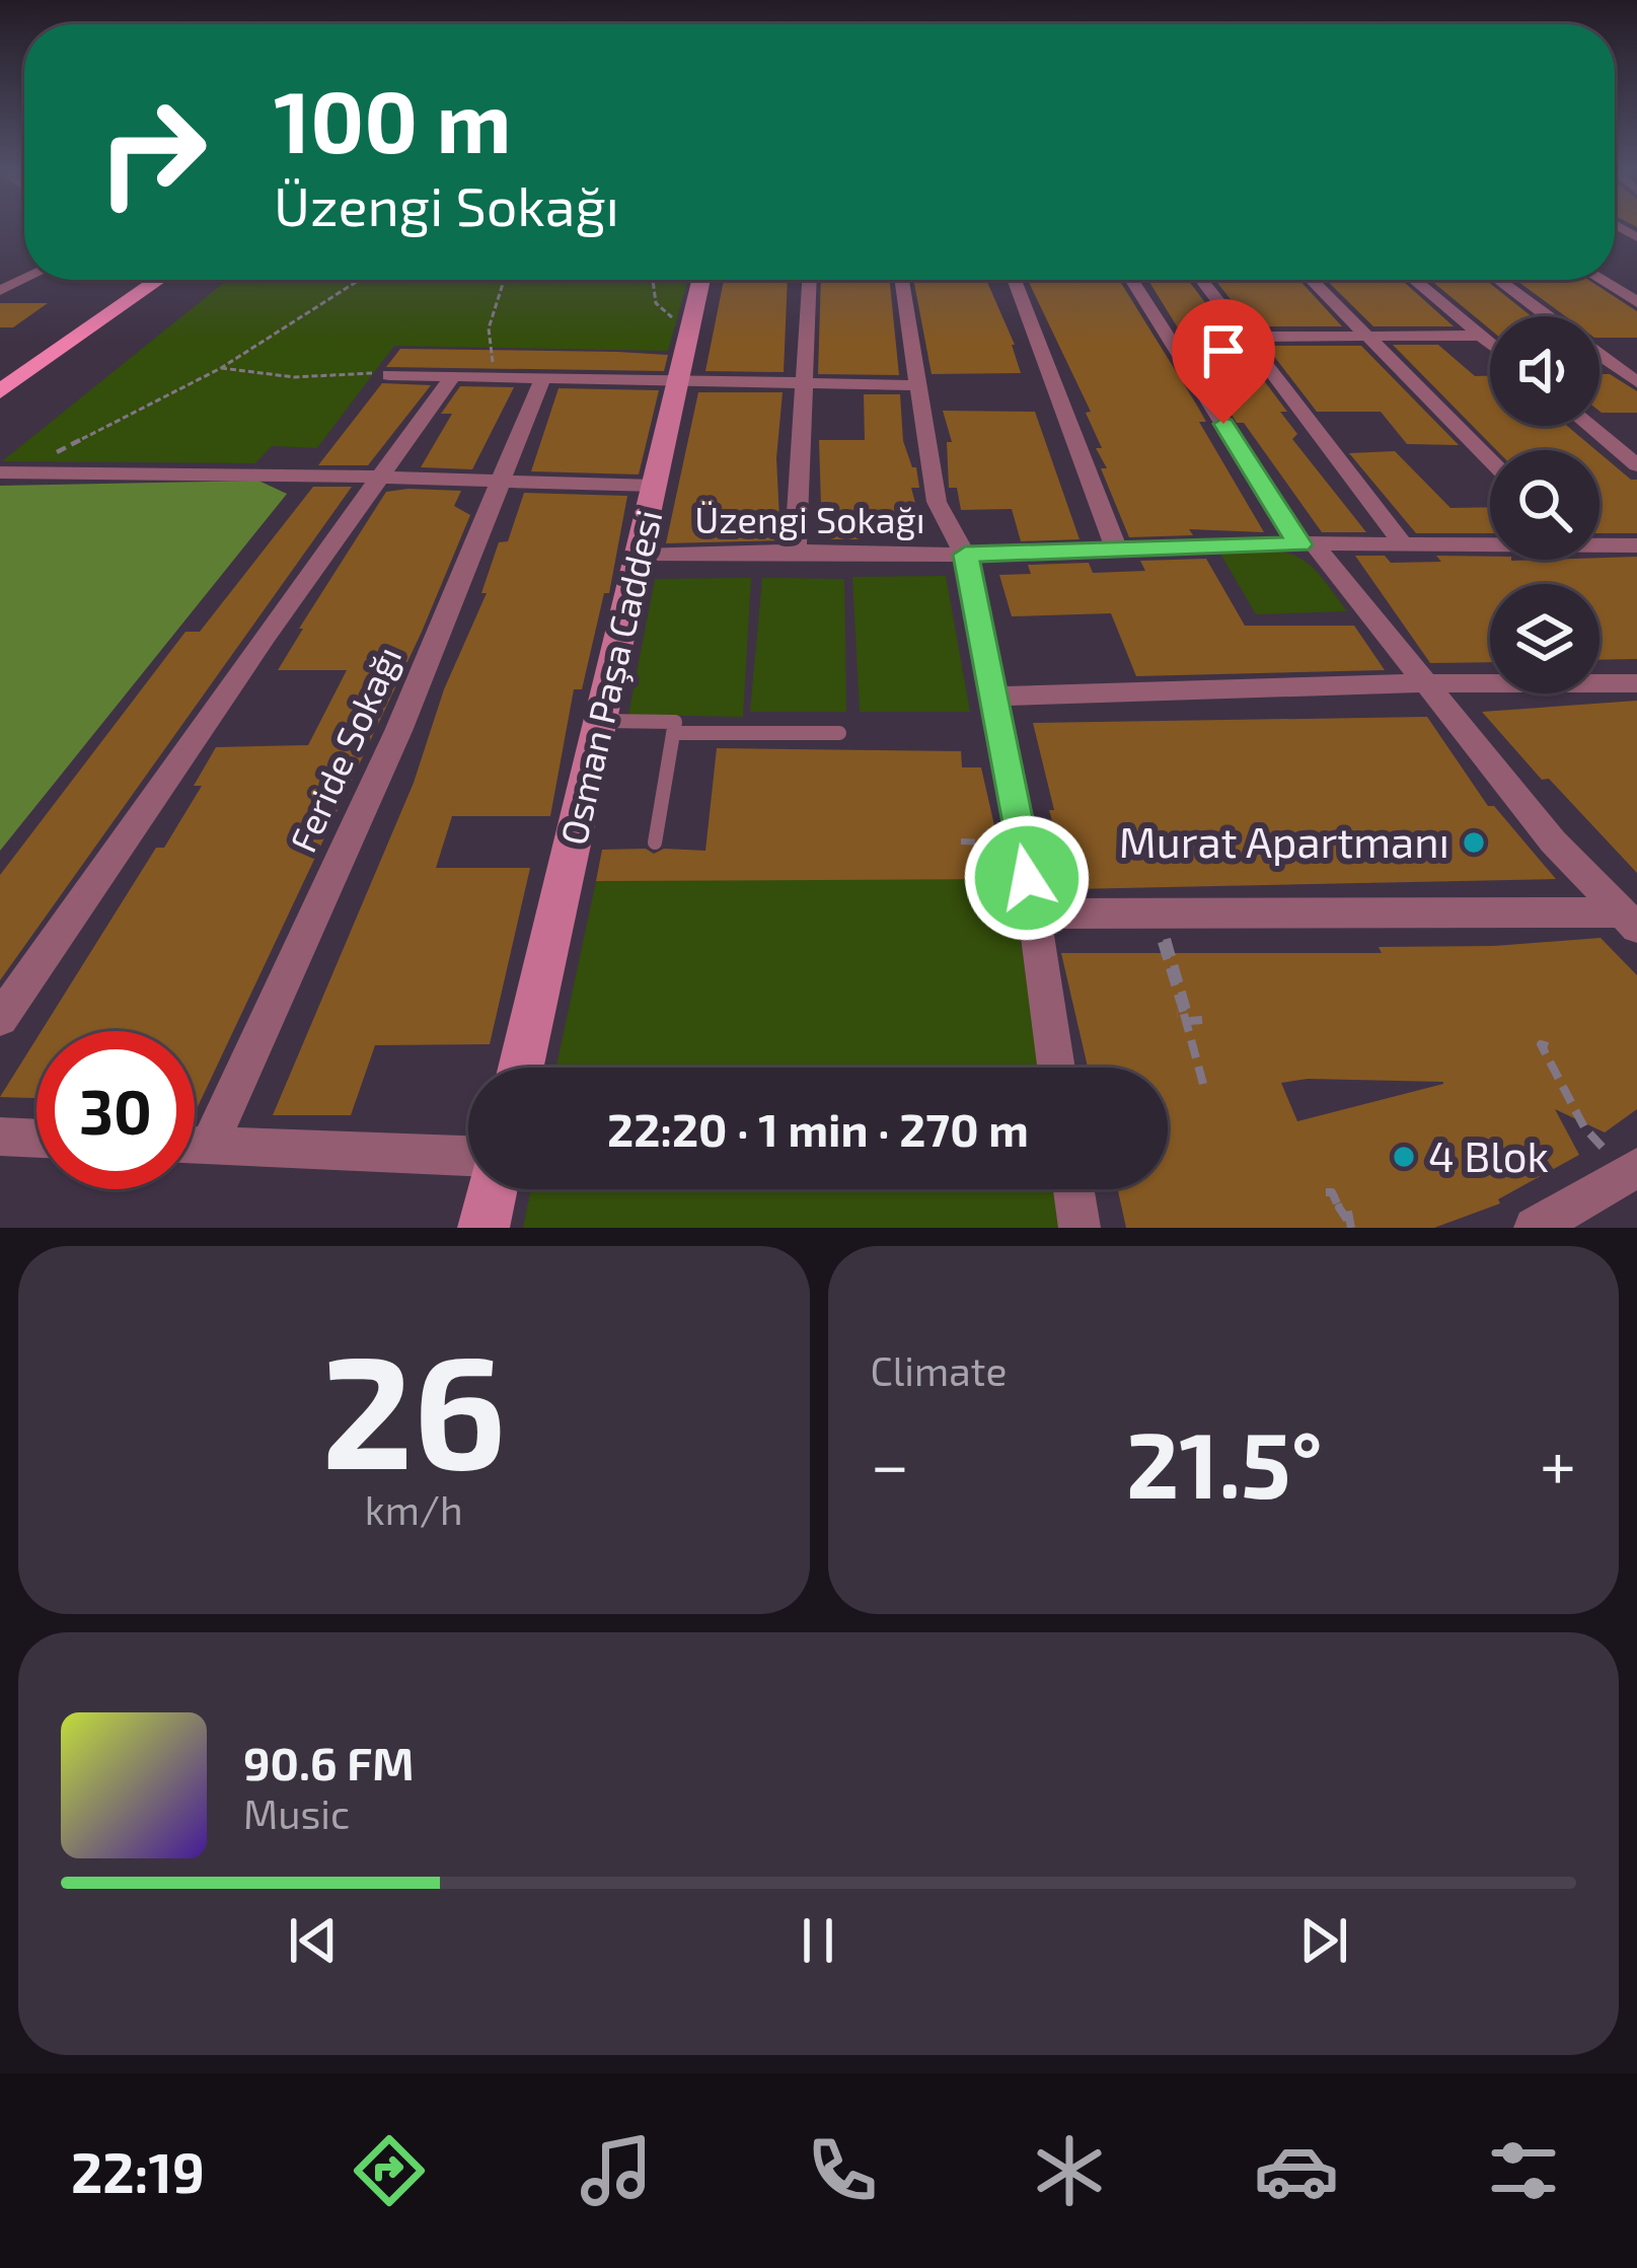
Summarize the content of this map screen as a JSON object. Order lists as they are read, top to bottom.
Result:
{
  "streets": {
    "main road": ["Osman Paşa Caddesi"],
    "street": ["Üzengi Sokağı", "Feride Sokağı"]
  },
  "crossings": [
    ["Üzengi Sokağı", "Osman Paşa Caddesi"]
  ],
  "places": ["Murat Apartmanı", "4 Blok"],
  "page": {
    "turn": ["100 m", "Üzengi Sokağı"],
    "limit": "30",
    "trip": "22:20 · 1 min · 270 m",
    "tile": [
      ["26", "km/h"],
      "Climate"
    ],
    "heat": ["−", "21.5°", "+"],
    "song": ["90.6 FM", "Music"],
    "tabs": "22:19"
  }
}
